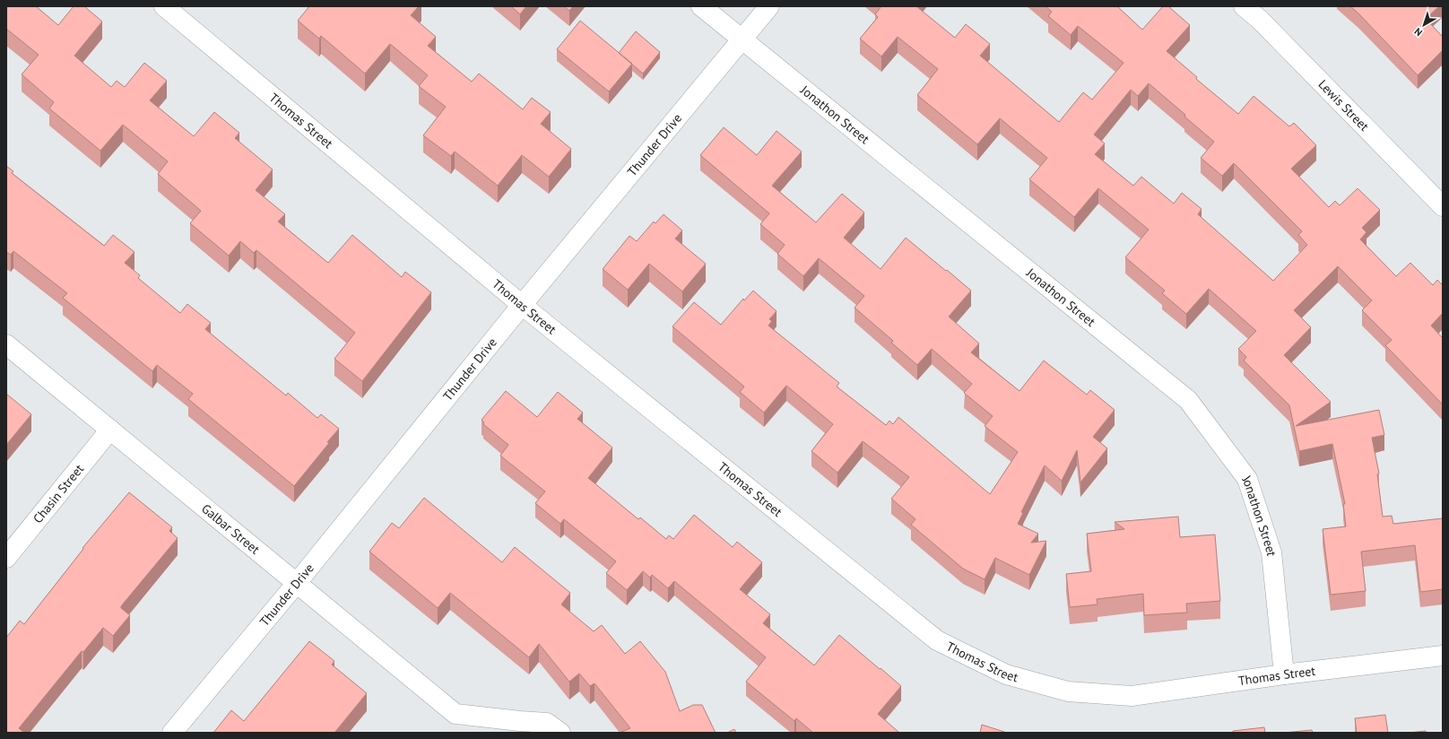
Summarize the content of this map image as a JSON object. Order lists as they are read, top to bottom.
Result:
{
  "streets": {
    "street": [
      "Lewis Street",
      "Jonathon Street",
      "Thomas Street",
      "Thunder Drive",
      "Chasin Street",
      "Galbar Street"
    ]
  },
  "crossings": [
    ["Jonathon Street", "Thomas Street"],
    ["Jonathon Street", "Thunder Drive"],
    ["Thomas Street", "Thunder Drive"],
    ["Thunder Drive", "Galbar Street"],
    ["Chasin Street", "Galbar Street"]
  ],
  "north": "bottom left"
}
